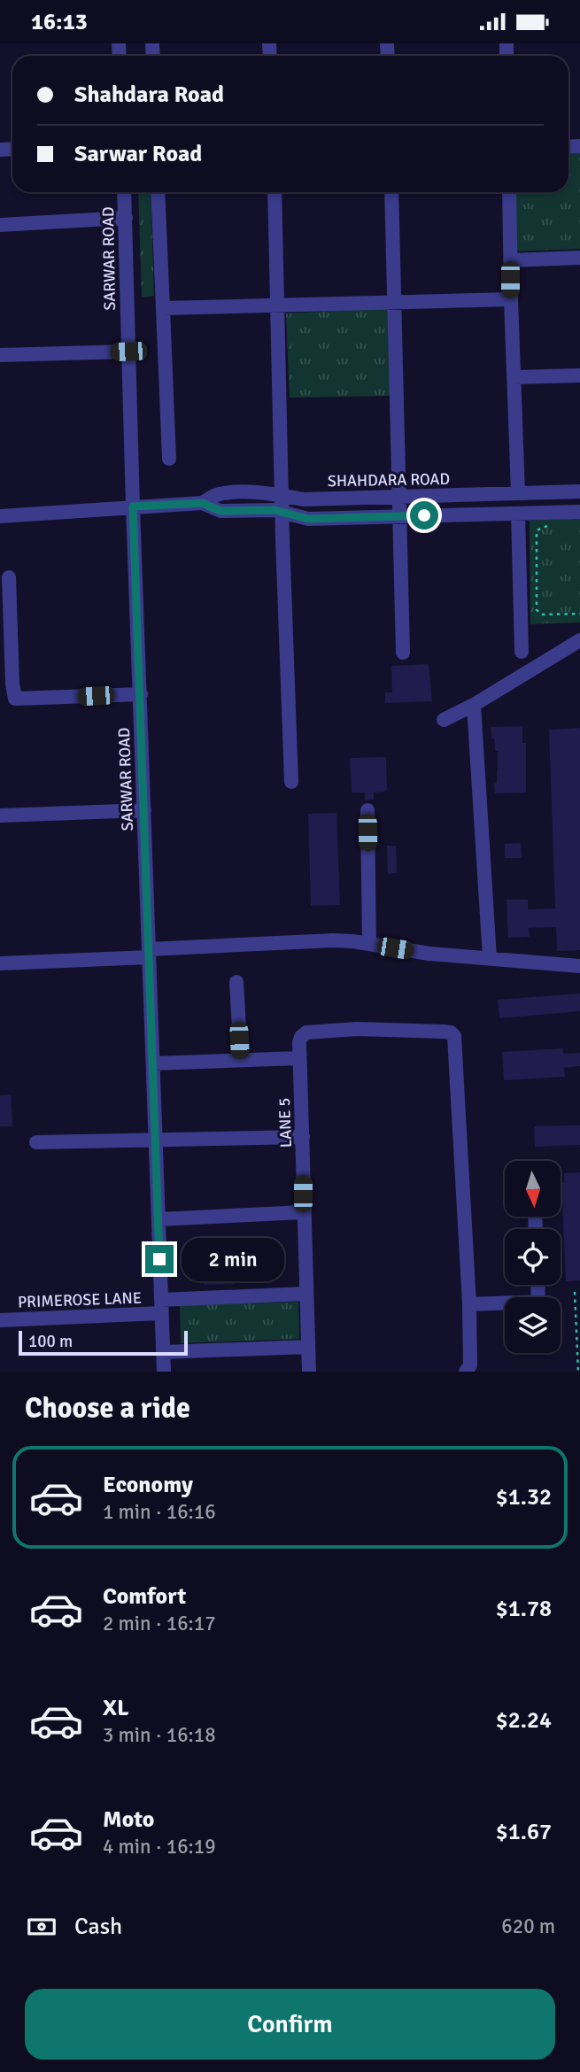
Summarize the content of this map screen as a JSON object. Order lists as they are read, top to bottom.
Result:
{
  "streets": {
    "street": [
      "SARWAR ROAD",
      "SHAHDARA ROAD",
      "LANE 5",
      "PRIMEROSE LANE"
    ]
  },
  "crossings": [
    ["SARWAR ROAD", "SHAHDARA ROAD"],
    ["SARWAR ROAD", "PRIMEROSE LANE"],
    ["LANE 5", "PRIMEROSE LANE"]
  ],
  "scale_bar": "100 m",
  "north": "bottom",
  "page": {
    "status": "16:13",
    "banner": ["Shahdara Road", "Sarwar Road"],
    "bubble": "2 min",
    "scale": "100 m",
    "heading": "Choose a ride",
    "list": [
      {
        "name": "Economy",
        "note": "1 min · 16:16",
        "value": "$1.32"
      },
      {
        "name": "Comfort",
        "note": "2 min · 16:17",
        "value": "$1.78"
      },
      {
        "name": "XL",
        "note": "3 min · 16:18",
        "value": "$2.24"
      },
      {
        "name": "Moto",
        "note": "4 min · 16:19",
        "value": "$1.67"
      }
    ],
    "pay": ["Cash", "620 m"],
    "buttons": "Confirm"
  }
}
